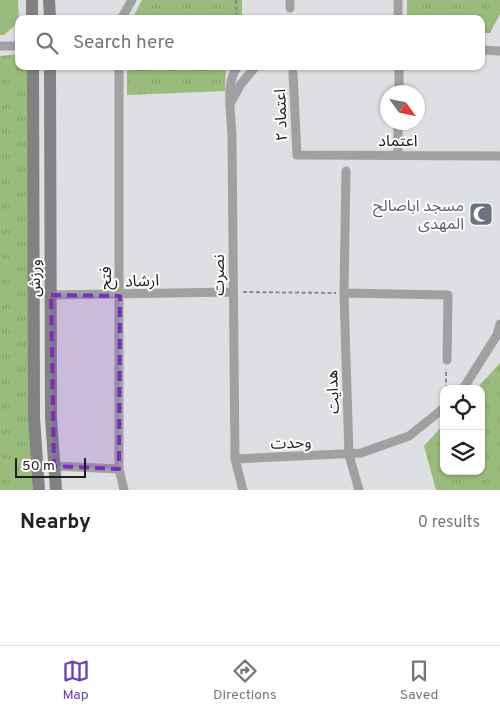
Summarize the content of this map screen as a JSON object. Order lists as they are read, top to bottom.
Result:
{
  "streets": {
    "main road": ["ورزش"],
    "street": [
      "اعتماد ۲",
      "اعتماد",
      "نصرت",
      "فتح",
      "ارشاد",
      "هدایت",
      "وحدت"
    ]
  },
  "crossings": [
    ["اعتماد ۲", "اعتماد"],
    ["نصرت", "ارشاد"],
    ["نصرت", "وحدت"],
    ["ورزش", "ارشاد"],
    ["فتح", "ارشاد"],
    ["هدایت", "وحدت"]
  ],
  "places": {
    "mosque": ["مسجد اباصالح المهدی"]
  },
  "scale_bar": "50 m",
  "north": "bottom right",
  "page": {
    "search": "Search here",
    "scale": "50 m",
    "heading": ["Nearby", "0 results"],
    "nav": ["Map", "Directions", "Saved"]
  }
}
